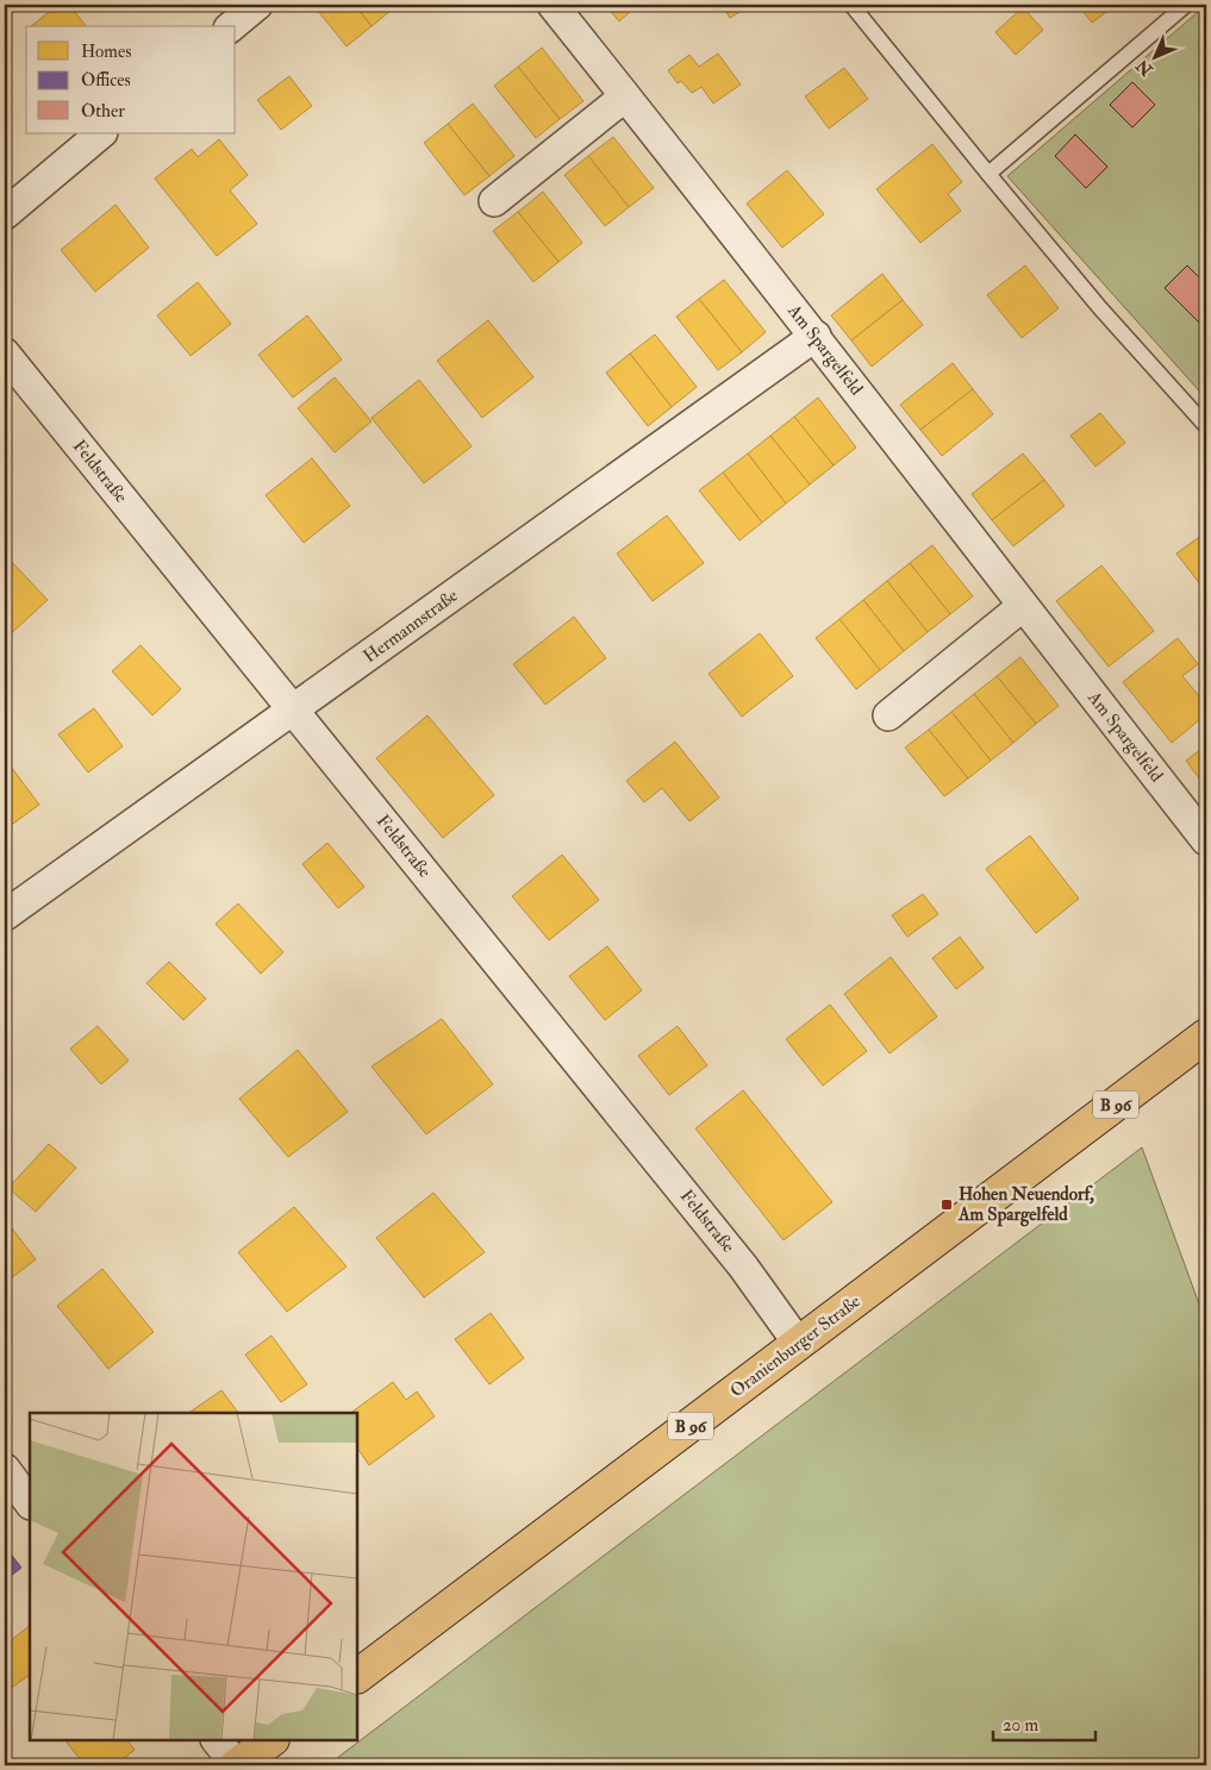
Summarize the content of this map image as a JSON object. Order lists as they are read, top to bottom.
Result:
{
  "streets": {
    "main road": ["B 96", "Oranienburger Straße"],
    "street": ["Am Spargelfeld", "Feldstraße", "Hermannstraße"]
  },
  "crossings": [
    ["Am Spargelfeld", "Hermannstraße"],
    ["Feldstraße", "Hermannstraße"],
    ["Feldstraße", "Oranienburger Straße"]
  ],
  "places": {
    "transit": ["Hohen Neuendorf, Am Spargelfeld"]
  },
  "legend": ["Homes", "Offices", "Other"],
  "scale_bar": "20 m",
  "north": "bottom left"
}
